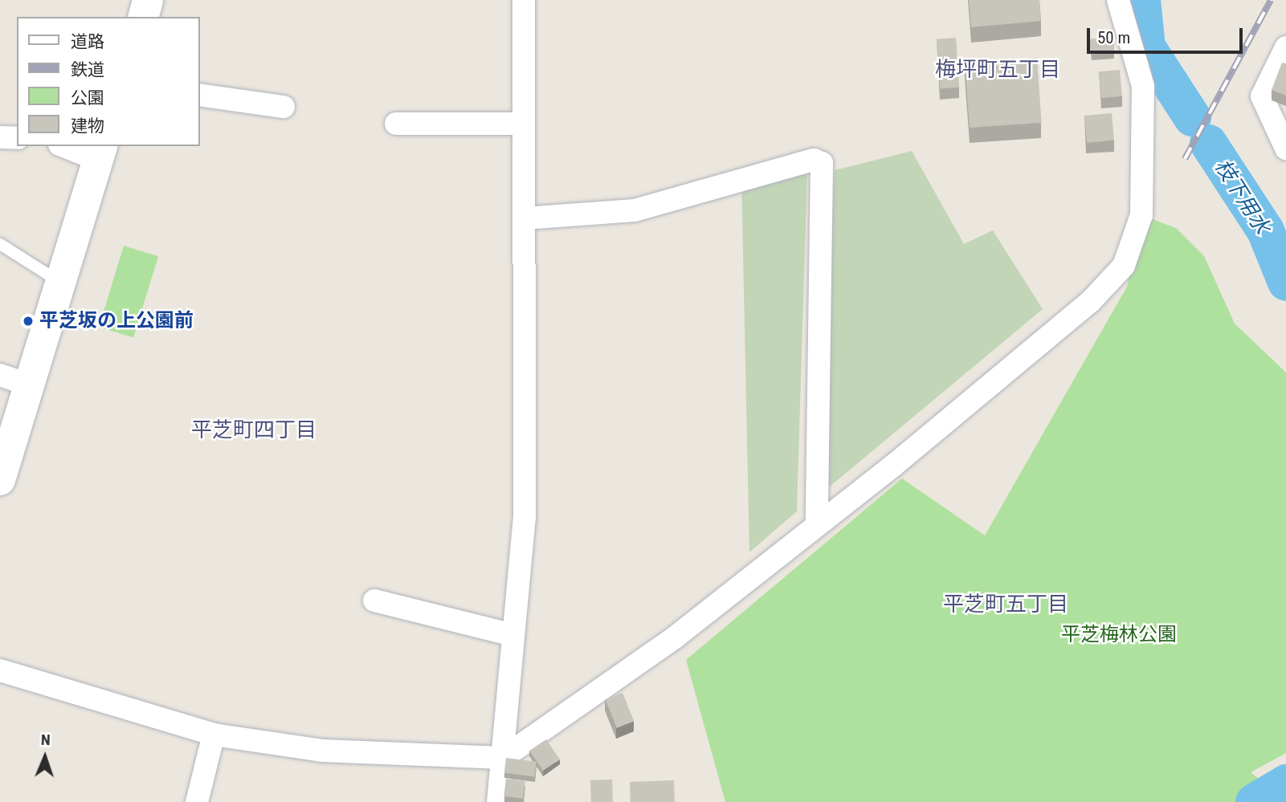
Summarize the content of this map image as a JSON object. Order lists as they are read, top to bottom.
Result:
{
  "districts": ["梅坪町五丁目", "平芝町四丁目", "平芝町五丁目"],
  "water": ["枝下用水"],
  "parks": ["平芝梅林公園"],
  "places": ["平芝坂の上公園前"],
  "legend": [
    "道路",
    "鉄道",
    "公園",
    "建物"
  ],
  "scale_bar": "50 m",
  "north": "top"
}
